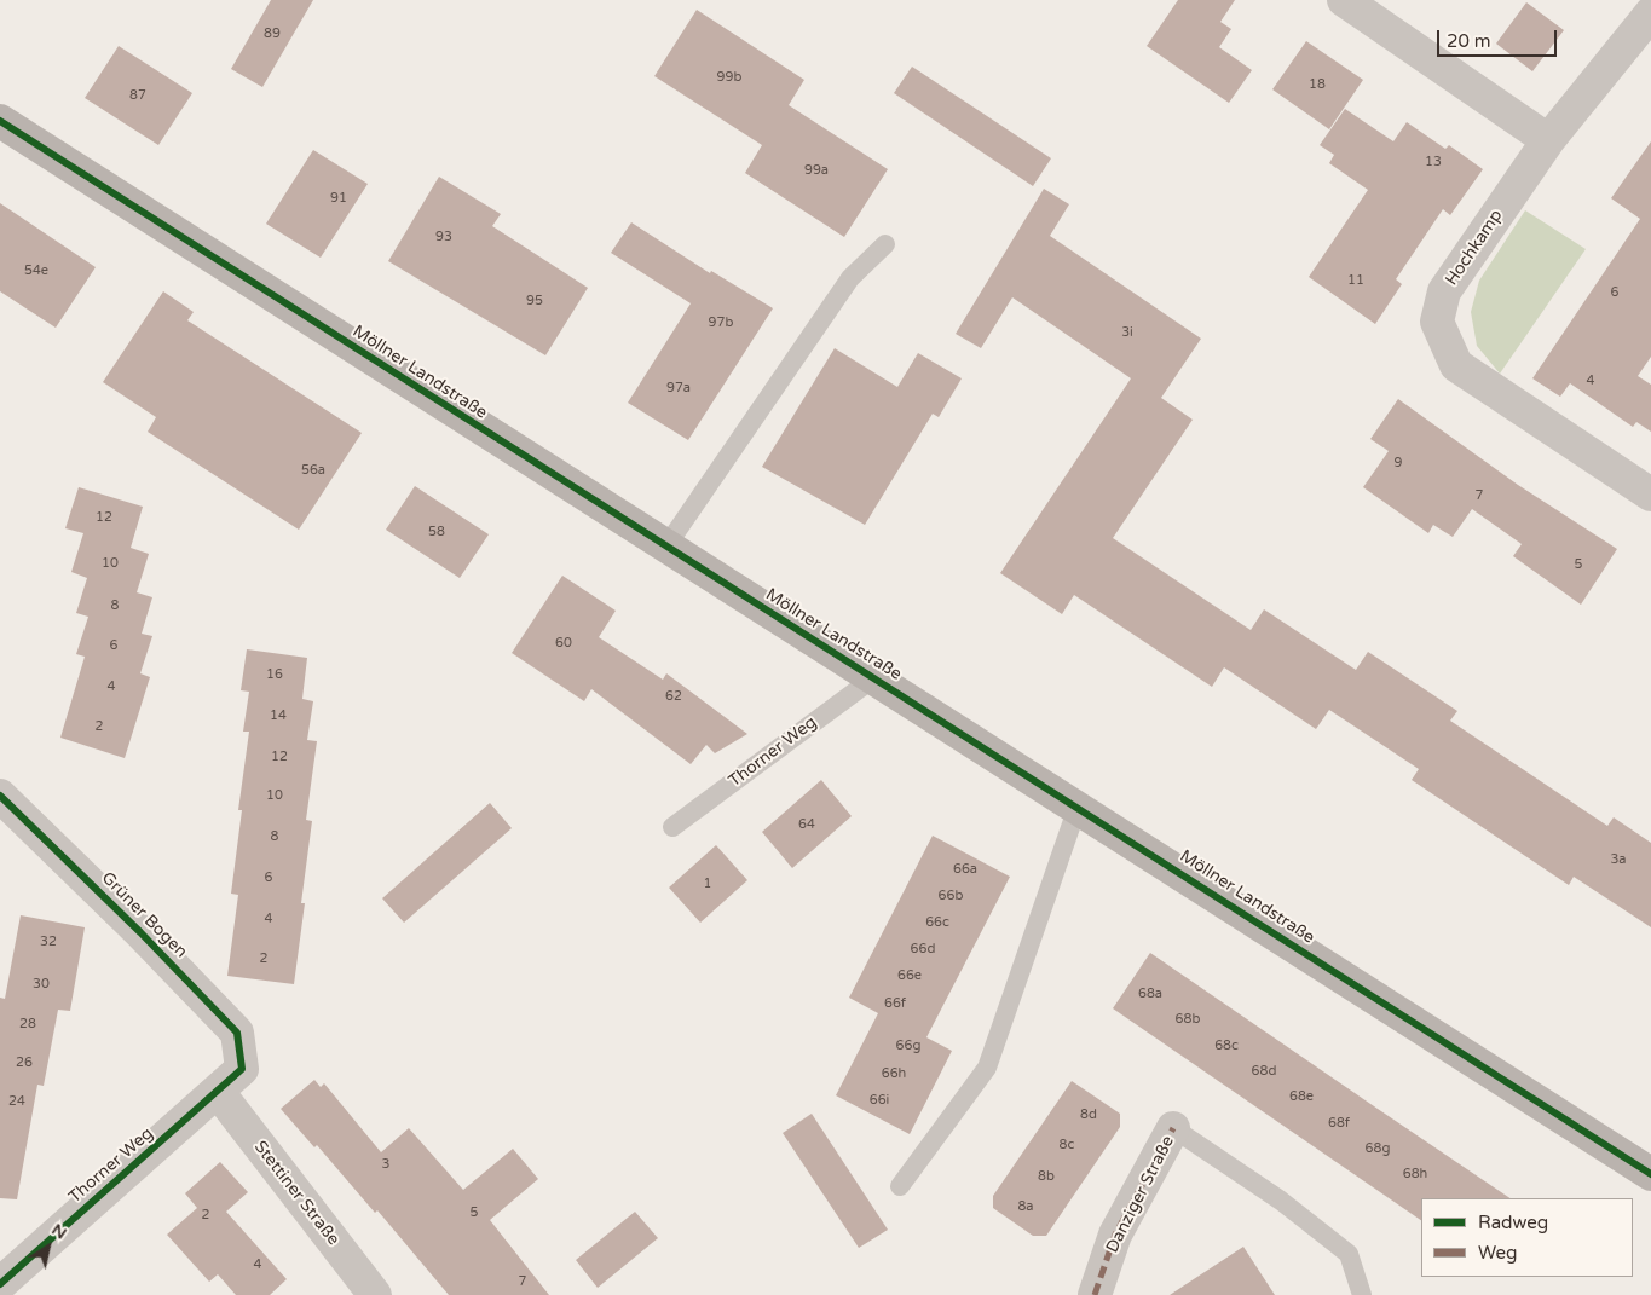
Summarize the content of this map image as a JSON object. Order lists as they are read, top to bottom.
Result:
{
  "streets": {
    "main road": ["Möllner Landstraße"],
    "street": [
      "Hochkamp",
      "Thorner Weg",
      "Grüner Bogen",
      "Stettiner Straße",
      "Danziger Straße"
    ]
  },
  "crossings": [
    ["Möllner Landstraße", "Thorner Weg"],
    ["Thorner Weg", "Grüner Bogen"],
    ["Thorner Weg", "Stettiner Straße"]
  ],
  "house_numbers": [
    "89",
    "99b",
    "18",
    "87",
    "13",
    "99a",
    "91",
    "93",
    "54e",
    "11",
    "6",
    "95",
    "97b",
    "3i",
    "4",
    "97a",
    "9",
    "56a",
    "7",
    "12",
    "58",
    "10",
    "5",
    "8",
    "60",
    "6",
    "16",
    "4",
    "62",
    "14",
    "2",
    "12",
    "10",
    "64",
    "8",
    "3a",
    "66a",
    "6",
    "1",
    "66b",
    "4",
    "66c",
    "32",
    "66d",
    "2",
    "66e",
    "30",
    "68a",
    "66f",
    "68b",
    "28",
    "66g",
    "68c",
    "26",
    "68d",
    "66h",
    "68e",
    "66i",
    "24",
    "8d",
    "68f",
    "8c",
    "68g",
    "3",
    "68h",
    "8b",
    "8a",
    "5",
    "2",
    "4",
    "7"
  ],
  "legend": ["Radweg", "Weg"],
  "scale_bar": "20 m",
  "north": "top right"
}
